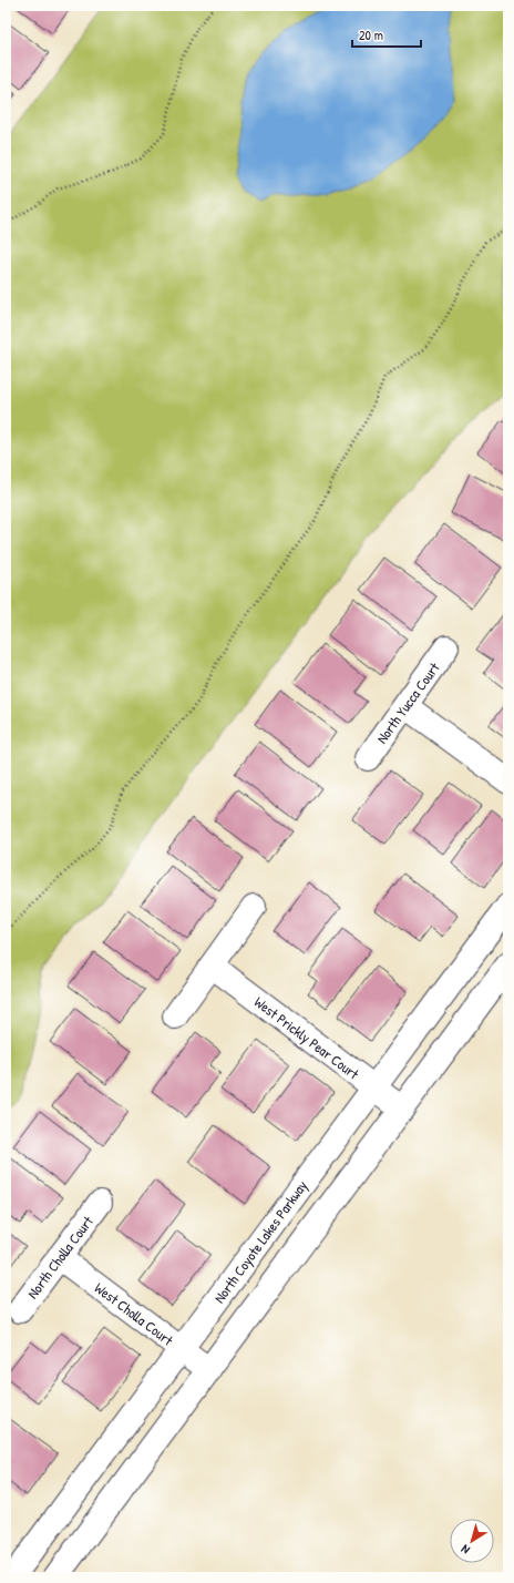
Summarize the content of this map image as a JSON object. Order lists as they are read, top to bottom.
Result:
{
  "streets": {
    "street": [
      "North Yucca Court",
      "West Prickly Pear Court",
      "North Coyote Lakes Parkway",
      "North Cholla Court",
      "West Cholla Court"
    ]
  },
  "crossings": [
    ["West Prickly Pear Court", "North Coyote Lakes Parkway"],
    ["North Coyote Lakes Parkway", "West Cholla Court"],
    ["North Cholla Court", "West Cholla Court"]
  ],
  "scale_bar": "20 m",
  "north": "bottom left"
}
